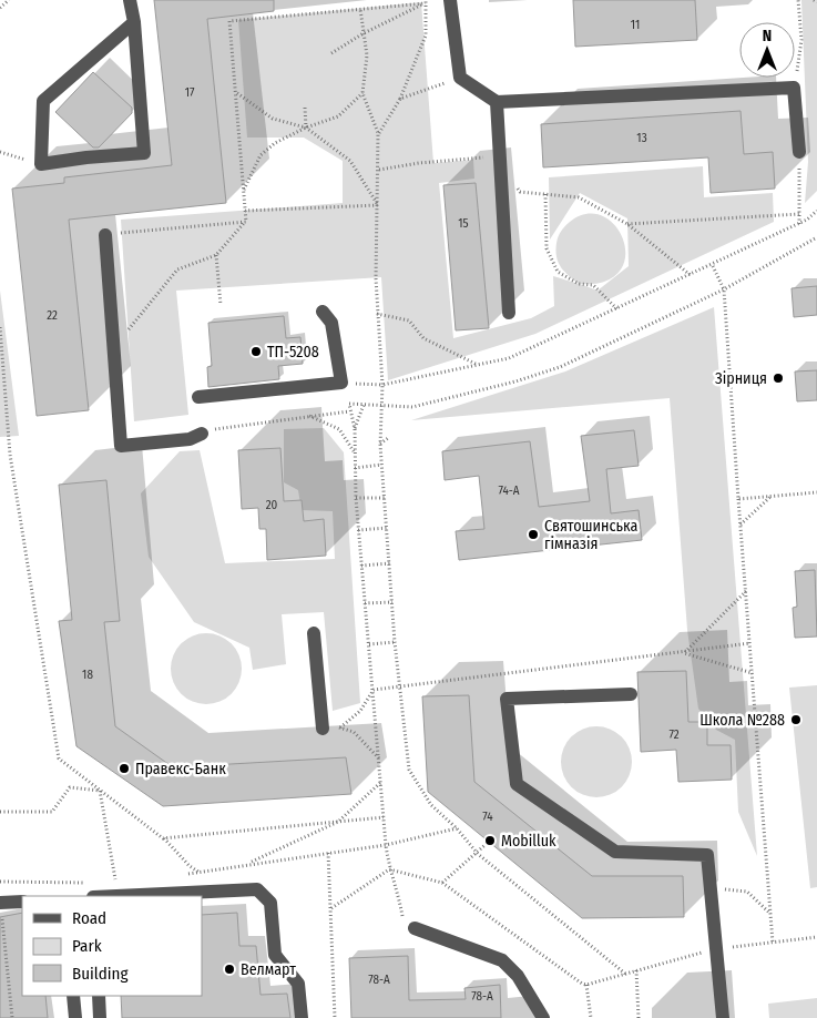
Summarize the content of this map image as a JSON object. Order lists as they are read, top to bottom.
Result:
{
  "places": [
    "ТП-5208",
    "Зірниця",
    "Святошинська гімназія",
    "Школа №288",
    "Правекс-Банк",
    "Mobilluk",
    "Велмарт"
  ],
  "house_numbers": [
    "11",
    "17",
    "13",
    "15",
    "22",
    "74-А",
    "20",
    "18",
    "72",
    "74",
    "78-А",
    "78-А"
  ],
  "legend": ["Road", "Park", "Building"],
  "north": "top"
}
